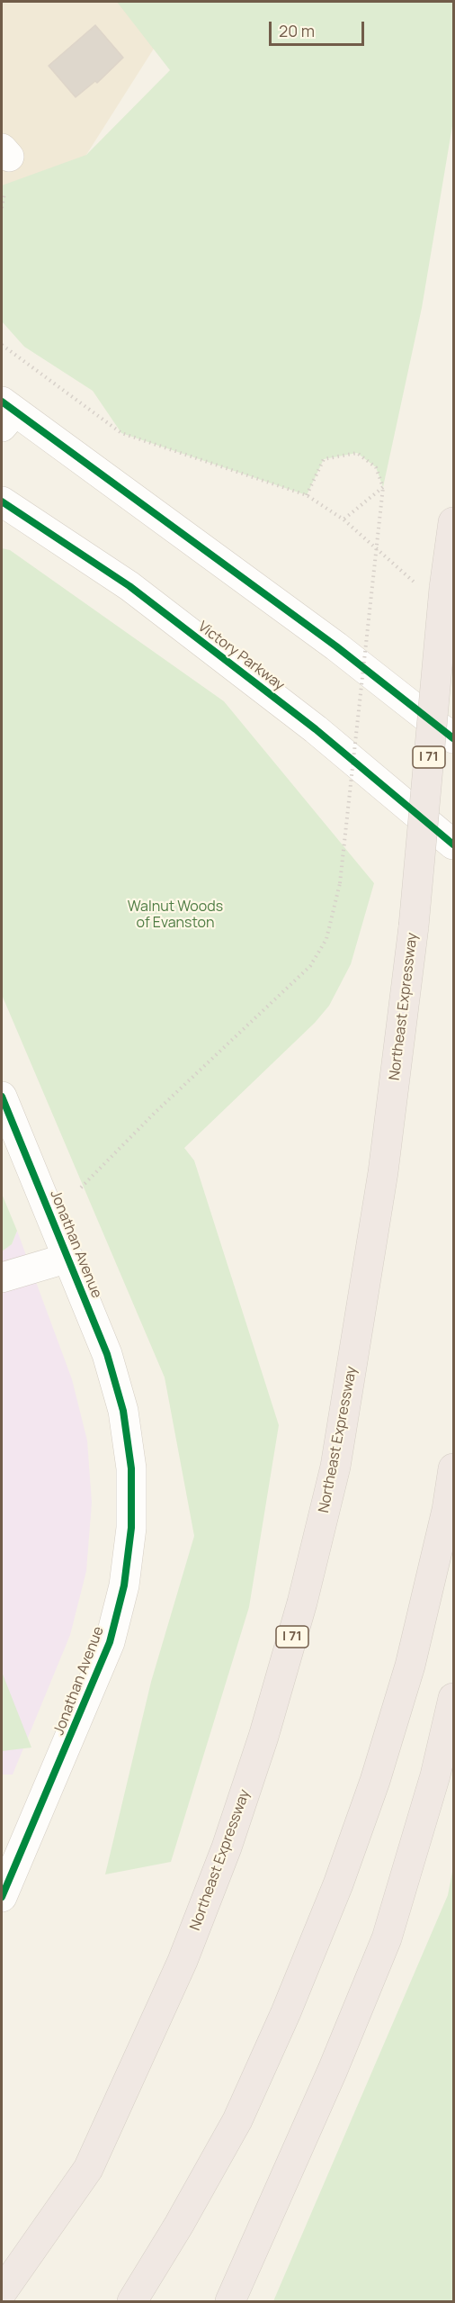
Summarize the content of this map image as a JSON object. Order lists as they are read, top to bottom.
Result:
{
  "streets": {
    "highway": ["I 71", "Northeast Expressway"],
    "street": ["Victory Parkway", "Jonathan Avenue"]
  },
  "parks": ["Walnut Woods of Evanston"],
  "scale_bar": "20 m"
}
